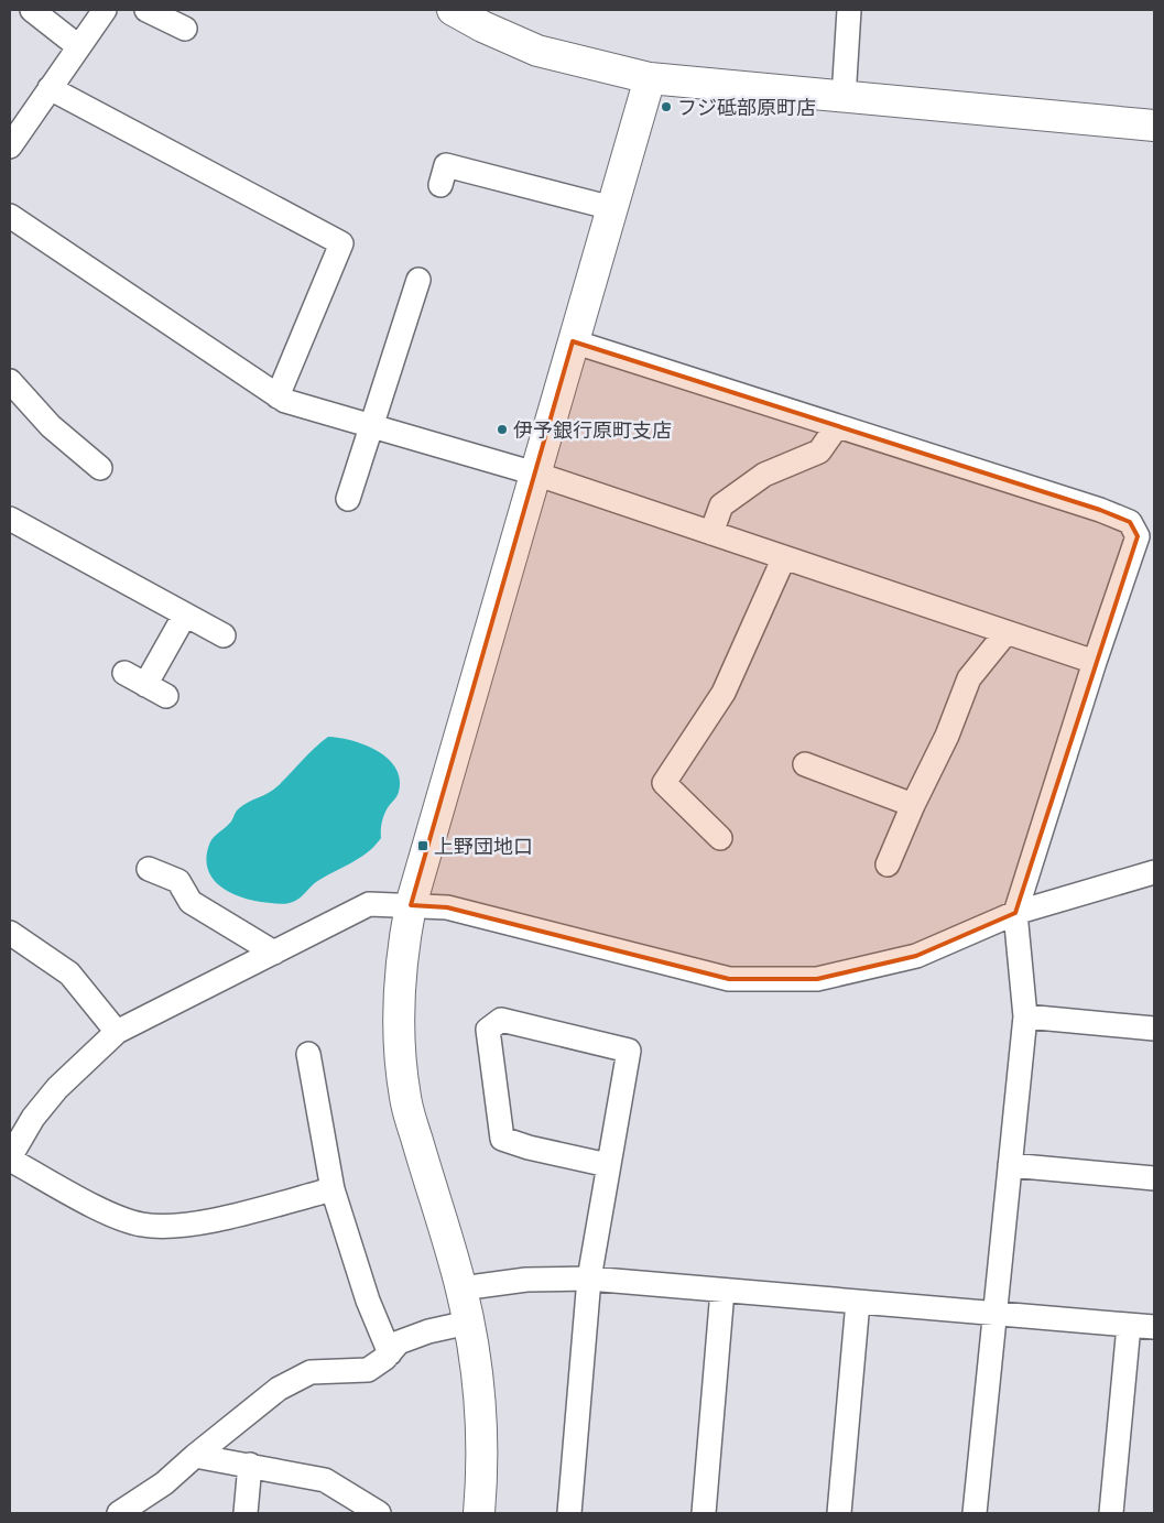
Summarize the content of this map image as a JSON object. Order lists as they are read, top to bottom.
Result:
{
  "places": {
    "other": ["フジ砥部原町店", "伊予銀行原町支店"],
    "transit": ["上野団地口"]
  }
}
